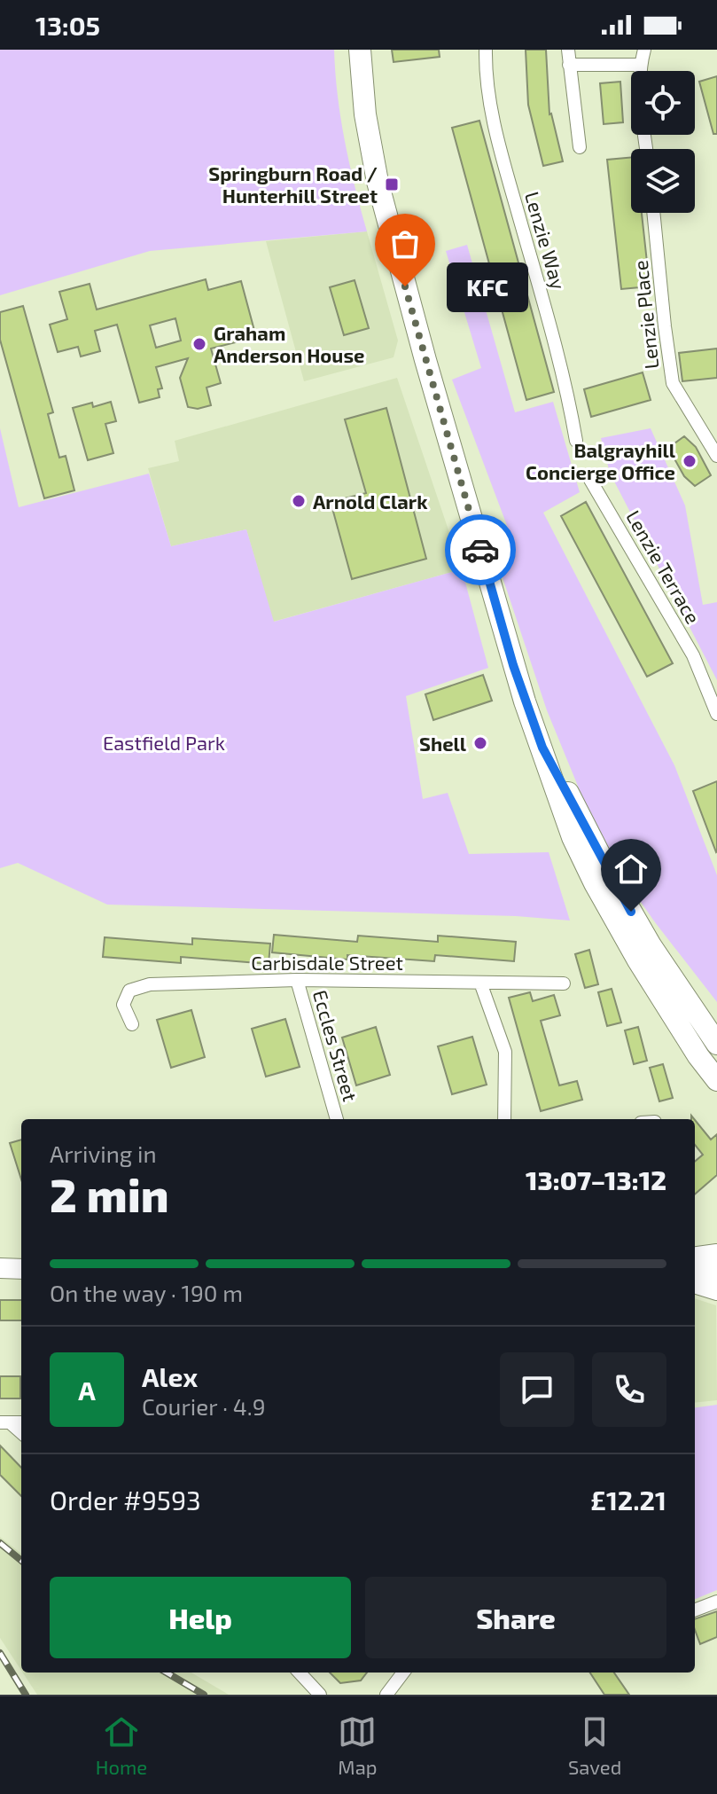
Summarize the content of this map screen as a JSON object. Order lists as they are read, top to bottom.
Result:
{
  "streets": {
    "street": [
      "Lenzie Way",
      "Lenzie Place",
      "Lenzie Terrace",
      "Carbisdale Street",
      "Eccles Street"
    ]
  },
  "crossings": [
    ["Carbisdale Street", "Eccles Street"]
  ],
  "parks": ["Eastfield Park"],
  "places": {
    "transit": ["Springburn Road / Hunterhill Street"],
    "other": [
      "KFC",
      "Graham Anderson House",
      "Balgrayhill Concierge Office",
      "Arnold Clark",
      "Shell"
    ]
  },
  "page": {
    "status": "13:05",
    "bubble": "KFC",
    "heading": ["2 min", "Arriving in", "13:07–13:12"],
    "panel": [
      "Alex",
      "Courier · 4.9",
      "Order #9593",
      "£12.21"
    ],
    "bar": "On the way · 190 m",
    "round": "A",
    "buttons": ["Help", "Share"],
    "tabs": ["Home", "Map", "Saved"]
  }
}
